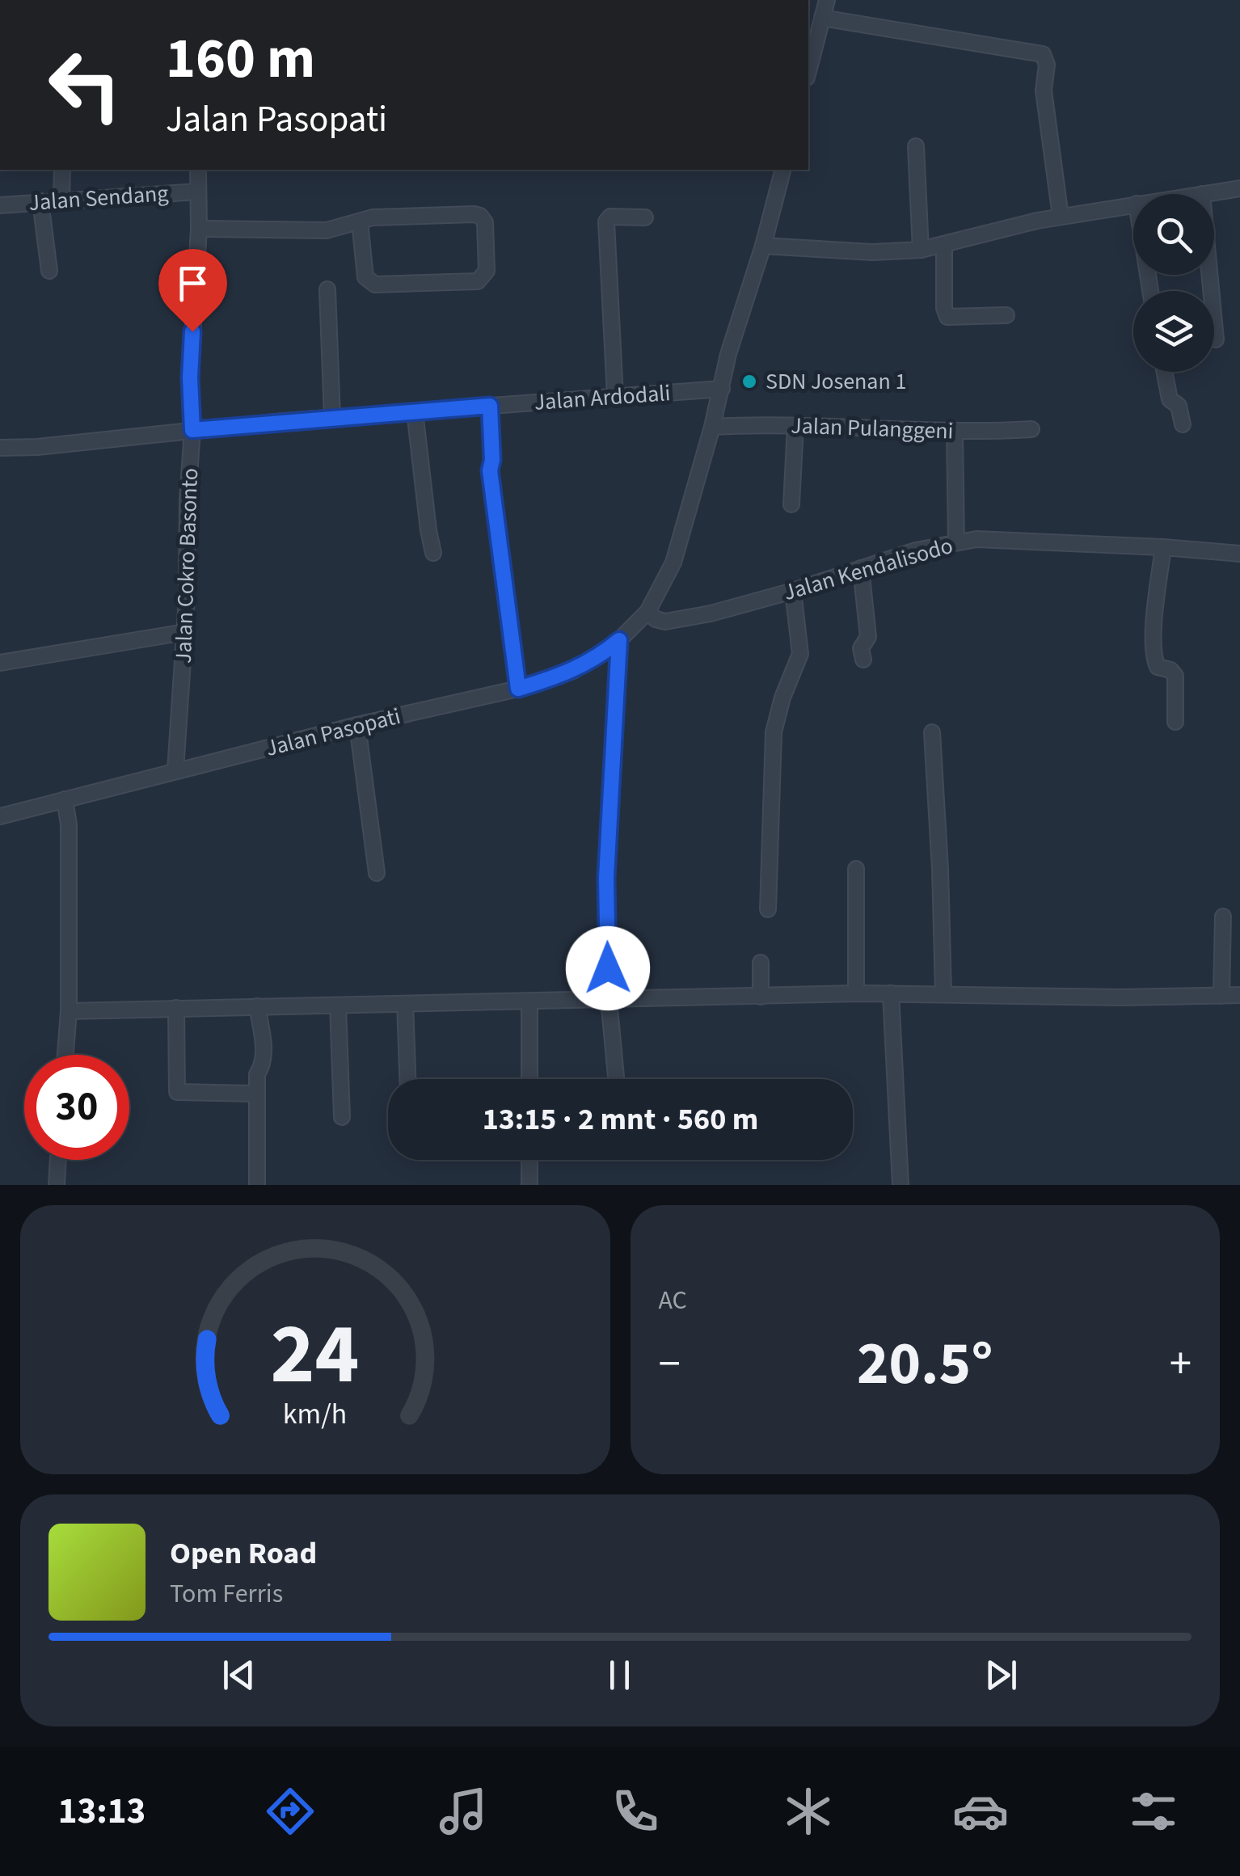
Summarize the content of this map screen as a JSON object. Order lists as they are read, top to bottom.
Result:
{
  "streets": {
    "street": [
      "Jalan Sendang",
      "Jalan Ardodali",
      "Jalan Pulanggeni",
      "Jalan Cokro Basonto",
      "Jalan Kendalisodo",
      "Jalan Pasopati"
    ]
  },
  "crossings": [
    ["Jalan Sendang", "Jalan Cokro Basonto"],
    ["Jalan Ardodali", "Jalan Cokro Basonto"],
    ["Jalan Ardodali", "Jalan Pasopati"],
    ["Jalan Pulanggeni", "Jalan Pasopati"],
    ["Jalan Cokro Basonto", "Jalan Pasopati"],
    ["Jalan Kendalisodo", "Jalan Pasopati"]
  ],
  "places": ["SDN Josenan 1"],
  "page": {
    "turn": ["160 m", "Jalan Pasopati"],
    "limit": "30",
    "trip": "13:15 · 2 mnt · 560 m",
    "tile": "AC",
    "heat": ["−", "20.5°", "+"],
    "song": ["Open Road", "Tom Ferris"],
    "tabs": "13:13",
    "gauge": ["24", "km/h"]
  }
}
